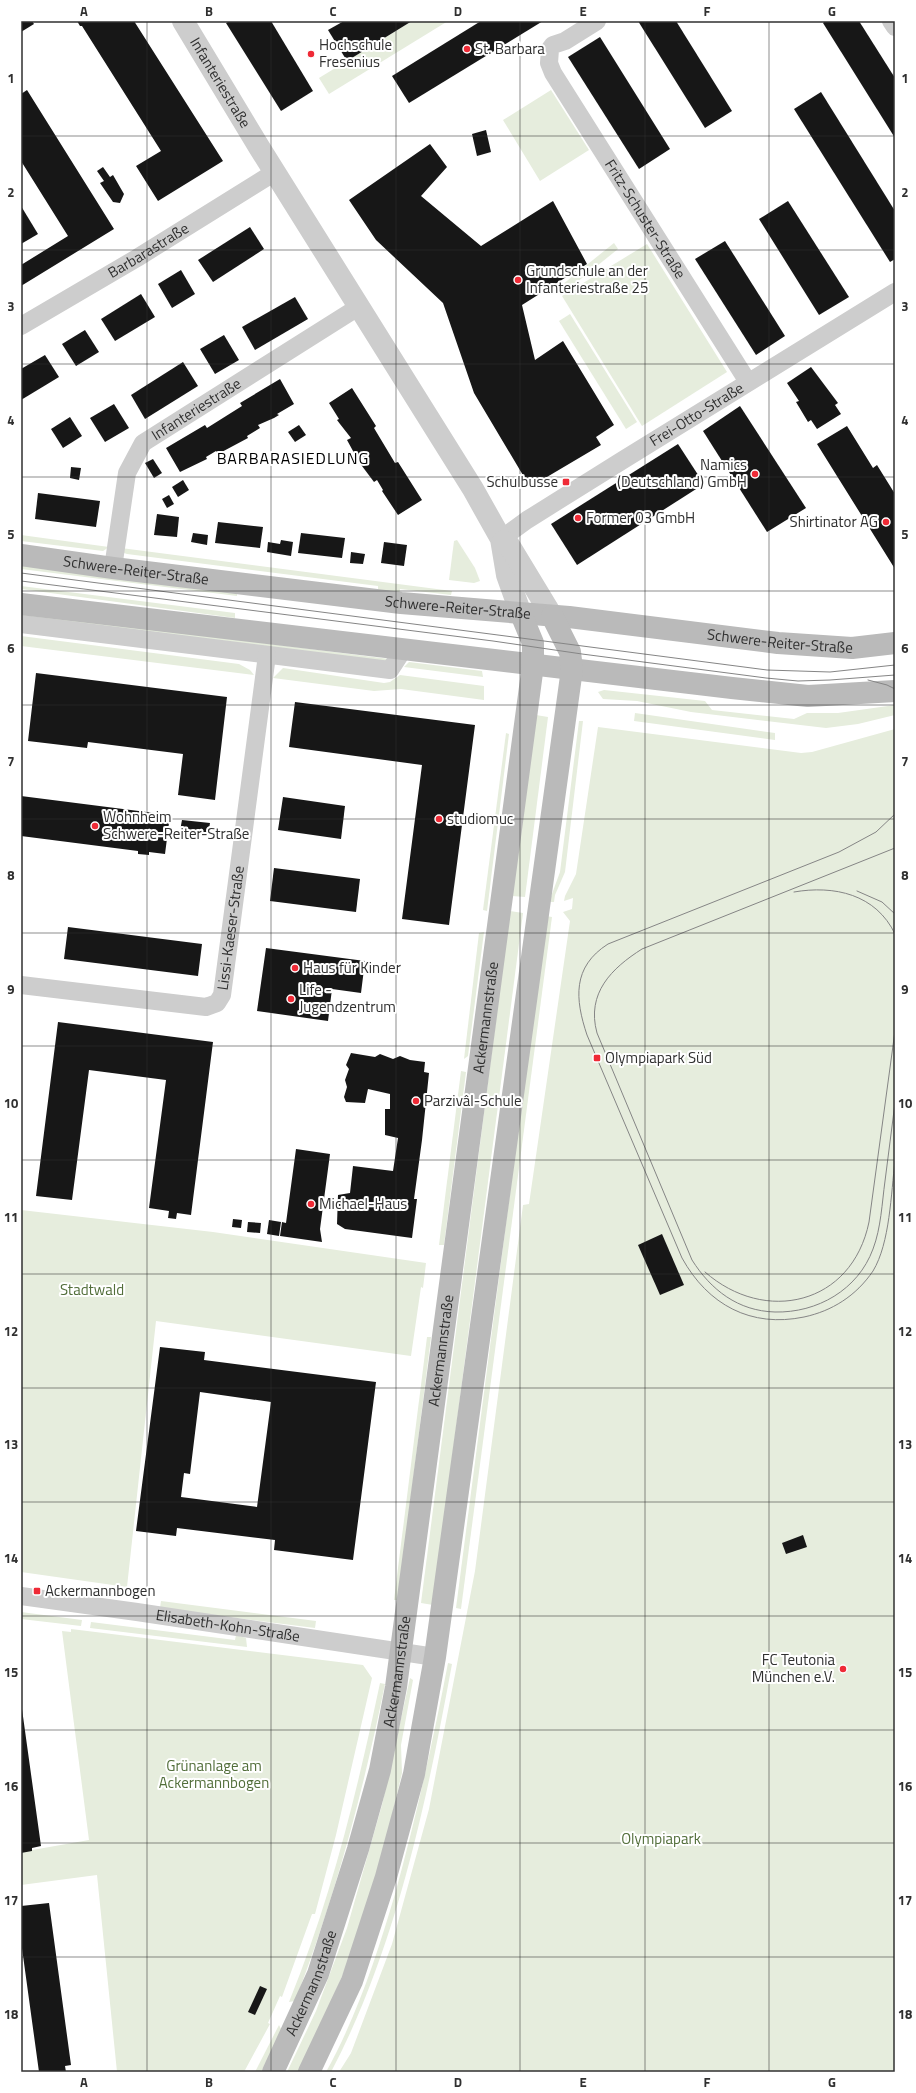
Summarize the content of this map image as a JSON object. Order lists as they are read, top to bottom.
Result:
{
  "streets": {
    "main road": ["Schwere-Reiter-Straße", "Ackermannstraße"],
    "street": [
      "Infanteriestraße",
      "Fritz-Schuster-Straße",
      "Barbarastraße",
      "Frei-Otto-Straße",
      "Lissi-Kaeser-Straße",
      "Elisabeth-Kohn-Straße"
    ]
  },
  "crossings": [
    ["Infanteriestraße", "Barbarastraße"],
    ["Infanteriestraße", "Frei-Otto-Straße"],
    ["Infanteriestraße", "Schwere-Reiter-Straße"],
    ["Infanteriestraße", "Ackermannstraße"],
    ["Fritz-Schuster-Straße", "Frei-Otto-Straße"],
    ["Schwere-Reiter-Straße", "Ackermannstraße"],
    ["Ackermannstraße", "Elisabeth-Kohn-Straße"]
  ],
  "districts": ["BARBARASIEDLUNG"],
  "parks": ["Stadtwald", "Grünanlage am Ackermannbogen", "Olympiapark"],
  "places": {
    "other": [
      "St. Barbara",
      "Hochschule Fresenius",
      "Grundschule an der Infanteriestraße 25",
      "Namics (Deutschland) GmbH",
      "Former 03 GmbH",
      "Shirtinator AG",
      "studiomuc",
      "Wohnheim Schwere-Reiter-Straße",
      "Haus für Kinder",
      "Life - Jugendzentrum",
      "Parzivâl-Schule",
      "Michael-Haus",
      "FC Teutonia München e.V."
    ],
    "transit": ["Schulbusse", "Olympiapark Süd", "Ackermannbogen"]
  },
  "grid": {
    "columns": [
      "A",
      "B",
      "C",
      "D",
      "E",
      "F",
      "G"
    ],
    "rows": [
      "1",
      "2",
      "3",
      "4",
      "5",
      "6",
      "7",
      "8",
      "9",
      "10",
      "11",
      "12",
      "13",
      "14",
      "15",
      "16",
      "17",
      "18"
    ]
  }
}
